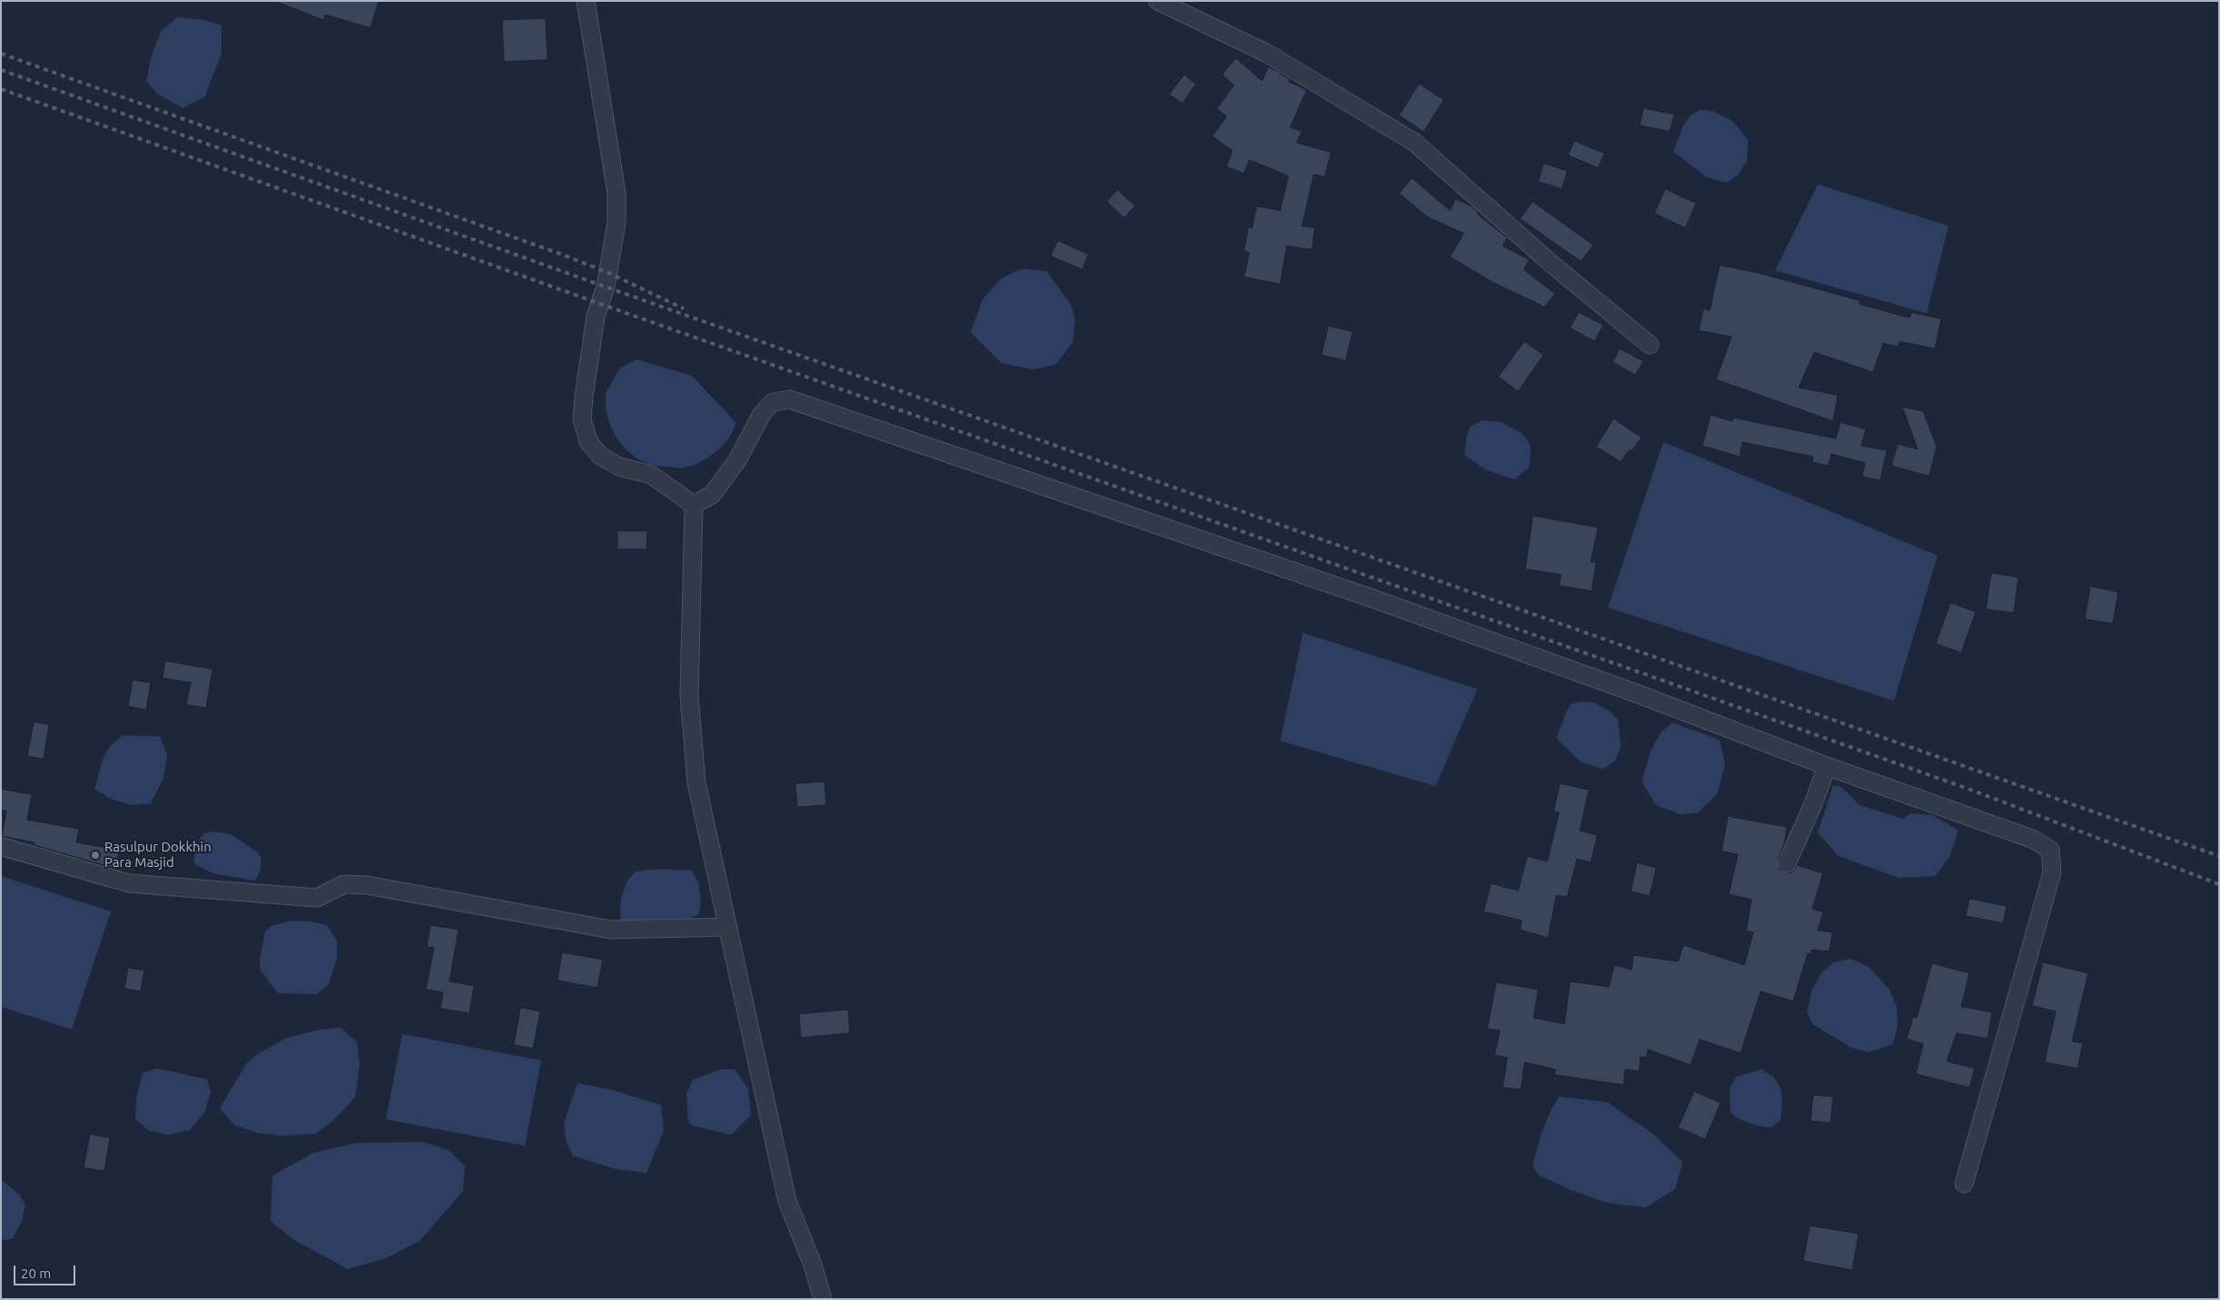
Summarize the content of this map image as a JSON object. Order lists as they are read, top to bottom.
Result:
{
  "places": ["Rasulpur Dokkhin Para Masjid"],
  "scale_bar": "20 m"
}
